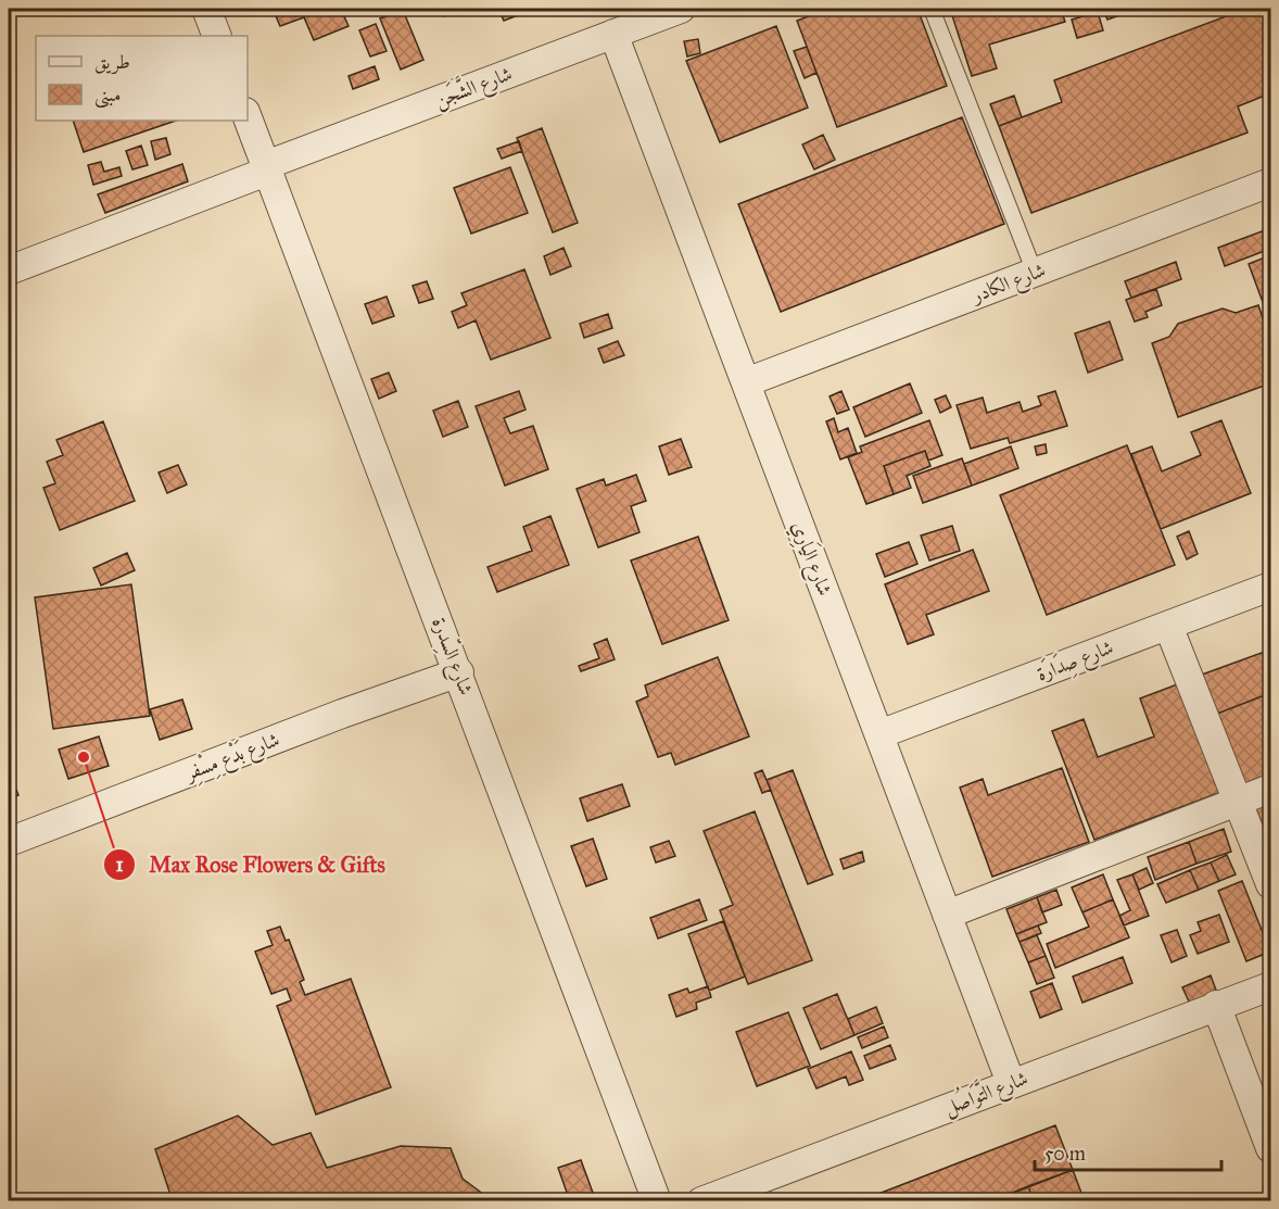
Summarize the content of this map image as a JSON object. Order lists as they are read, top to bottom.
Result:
{
  "streets": {
    "street": [
      "شارع الشَّجَن",
      "شارع الكادر",
      "شارع اليَارِي",
      "شارع السِّدرة",
      "شارع صِدَارَة",
      "شارع بَدْع مِسْفِر",
      "شارع التَّوَاصُل"
    ]
  },
  "crossings": [
    ["شارع الشَّجَن", "شارع اليَارِي"],
    ["شارع الشَّجَن", "شارع السِّدرة"],
    ["شارع الكادر", "شارع اليَارِي"],
    ["شارع اليَارِي", "شارع صِدَارَة"],
    ["شارع اليَارِي", "شارع التَّوَاصُل"],
    ["شارع السِّدرة", "شارع بَدْع مِسْفِر"]
  ],
  "places": ["Max Rose Flowers & Gifts"],
  "legend": ["طريق", "مبنى"],
  "scale_bar": "50 m"
}
